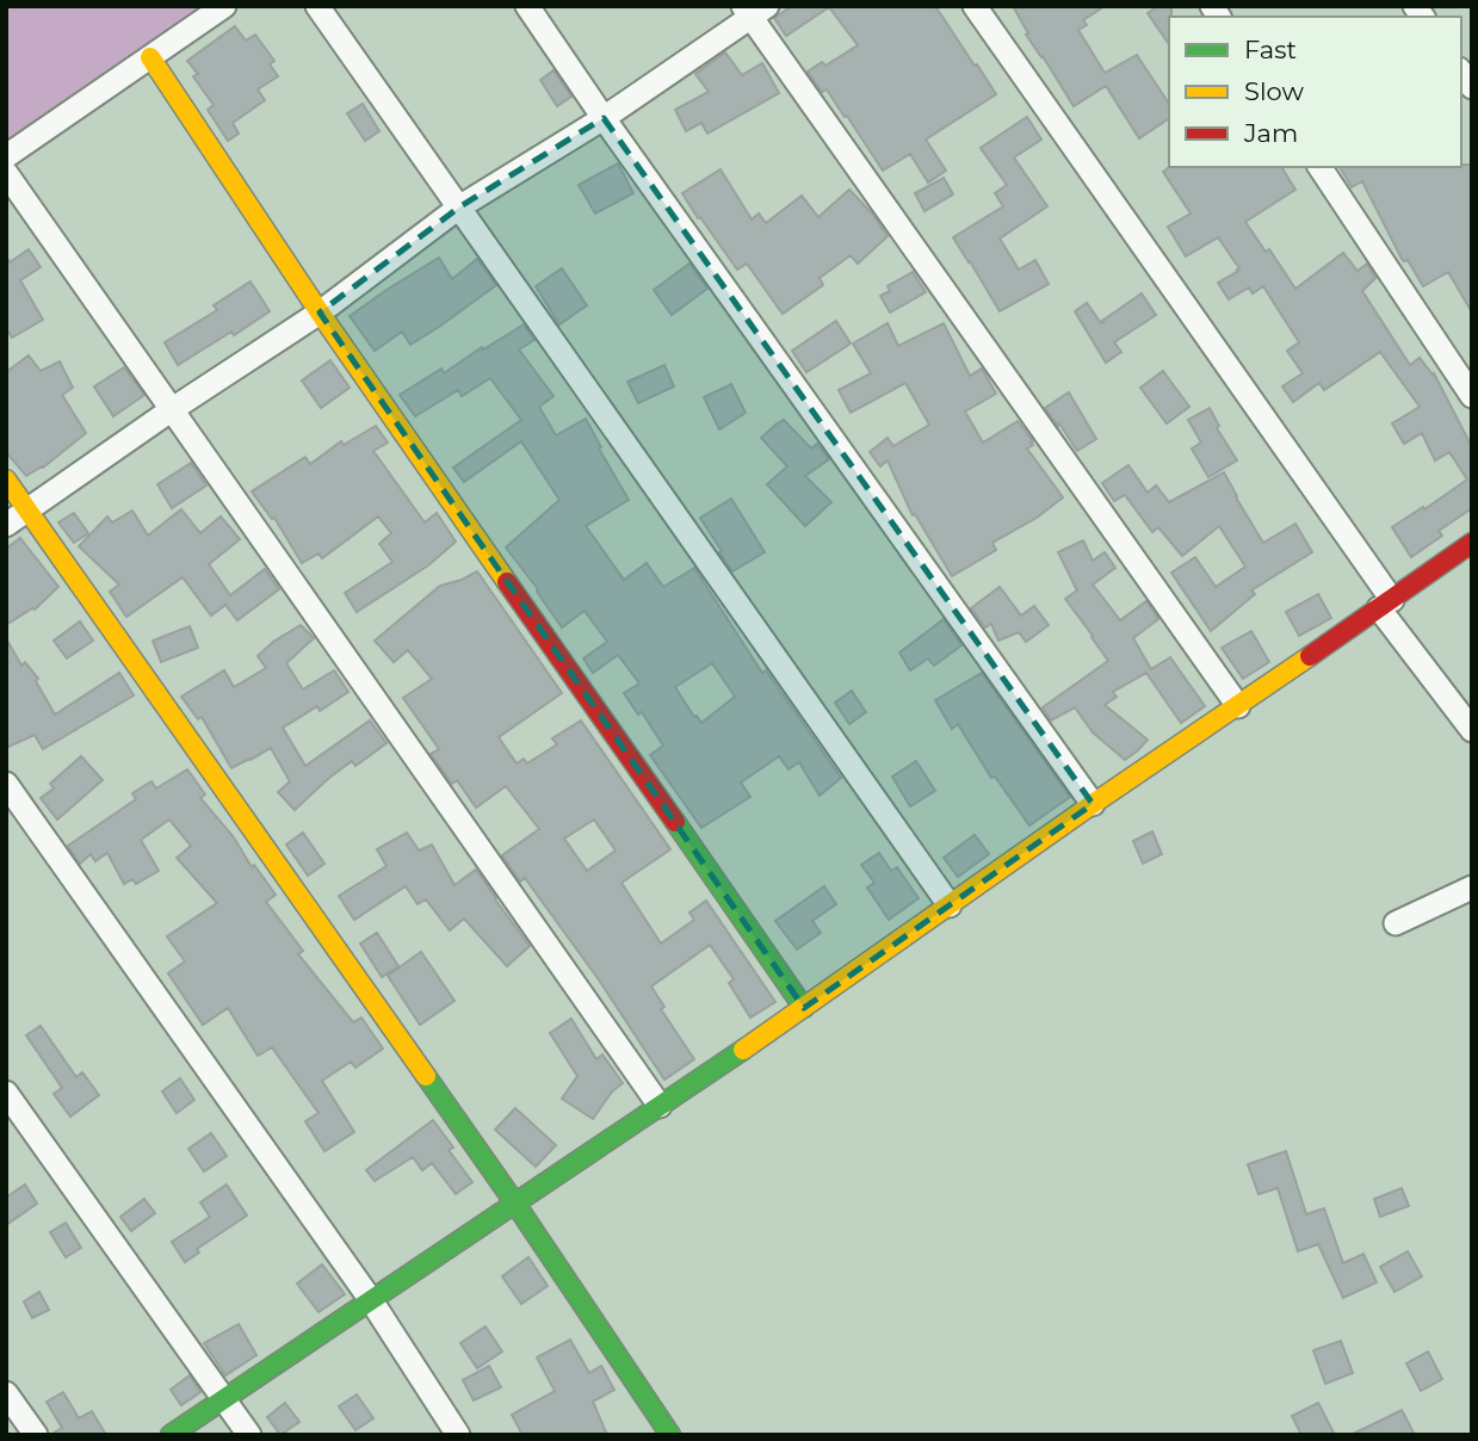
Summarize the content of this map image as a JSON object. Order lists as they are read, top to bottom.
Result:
{
  "legend": ["Fast", "Slow", "Jam"]
}
